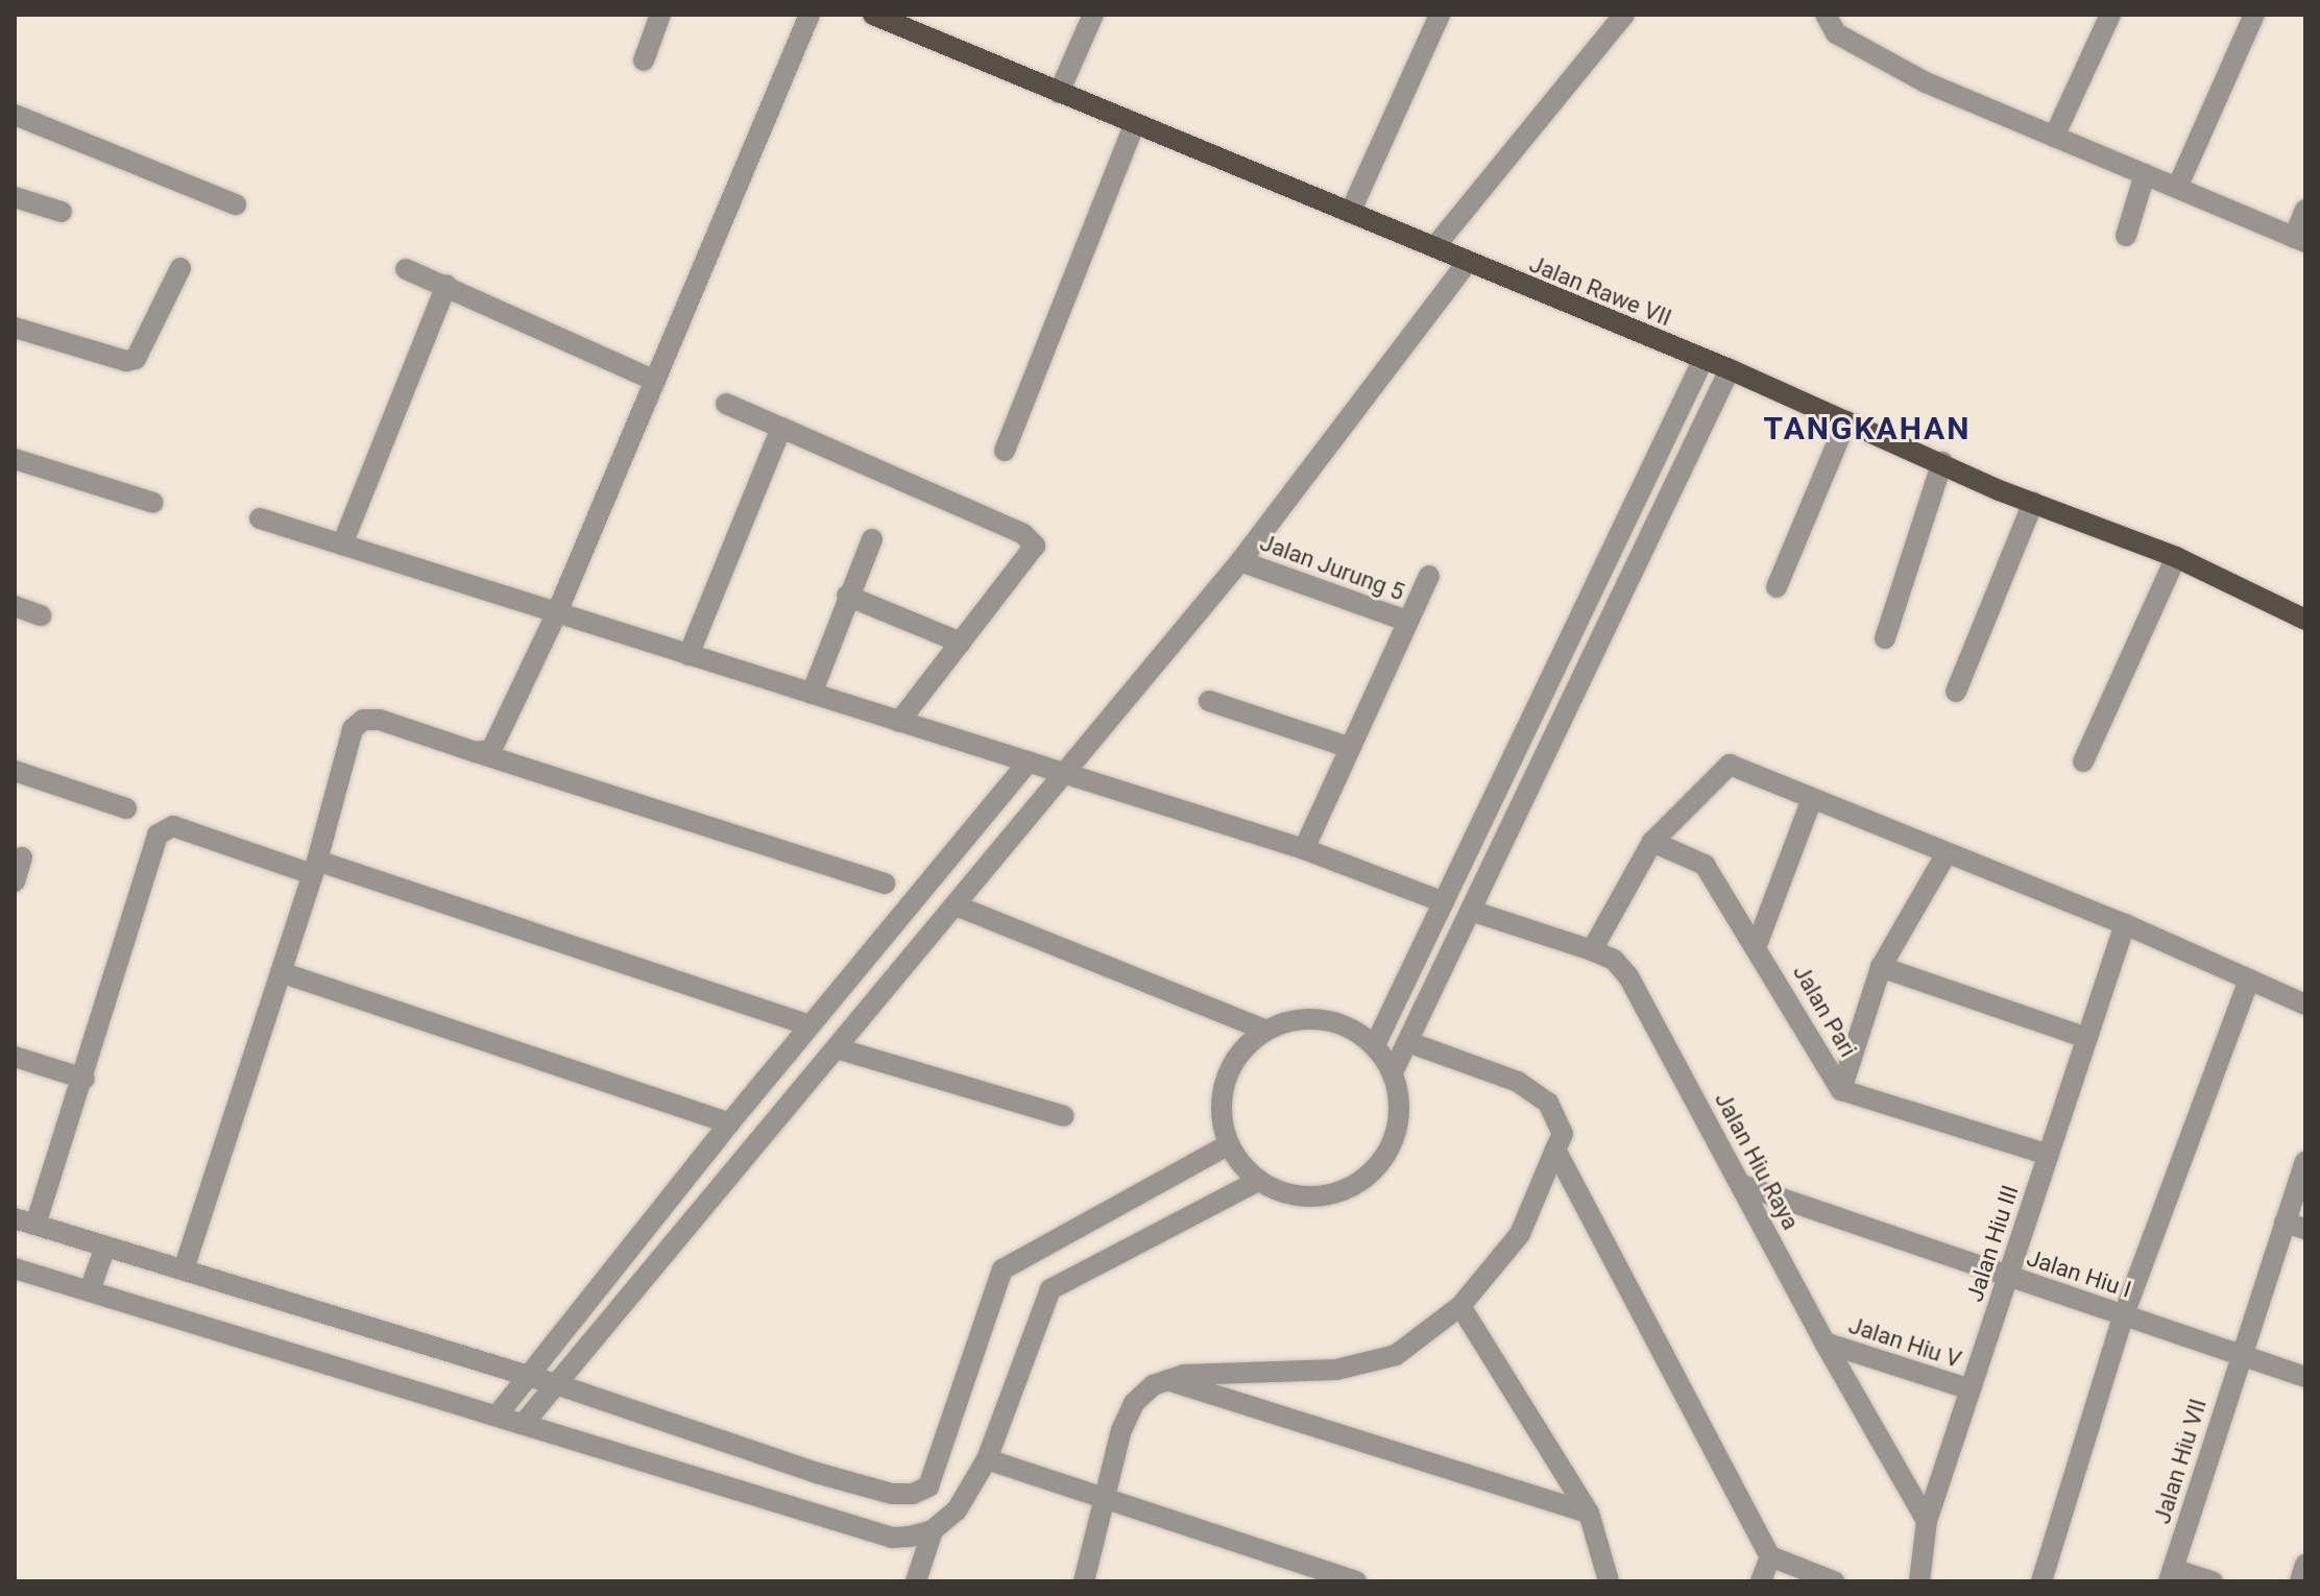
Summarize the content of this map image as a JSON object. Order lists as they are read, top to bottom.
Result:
{
  "streets": {
    "main road": ["Jalan Rawe VII"],
    "street": [
      "Jalan Jurung 5",
      "Jalan Pari",
      "Jalan Hiu Raya",
      "Jalan Hiu III",
      "Jalan Hiu I",
      "Jalan Hiu V",
      "Jalan Hiu VII"
    ]
  },
  "crossings": [
    ["Jalan Pari", "Jalan Hiu III"],
    ["Jalan Hiu Raya", "Jalan Hiu III"],
    ["Jalan Hiu Raya", "Jalan Hiu I"],
    ["Jalan Hiu Raya", "Jalan Hiu V"],
    ["Jalan Hiu III", "Jalan Hiu I"],
    ["Jalan Hiu III", "Jalan Hiu V"],
    ["Jalan Hiu I", "Jalan Hiu VII"]
  ],
  "districts": ["TANGKAHAN"]
}
